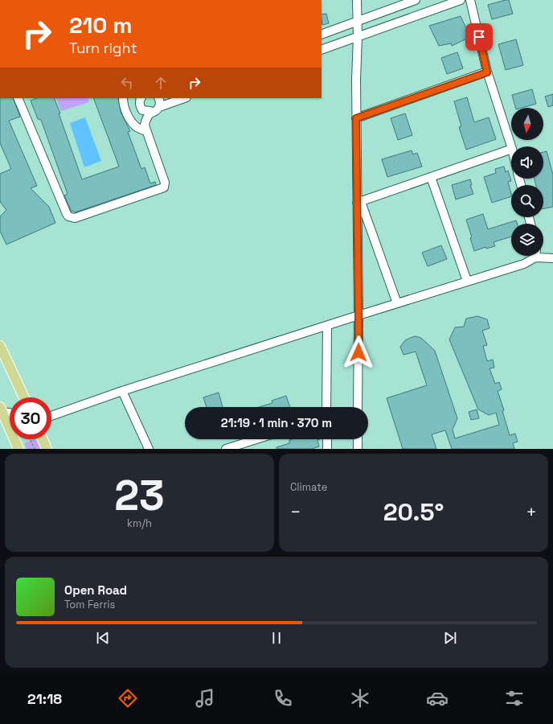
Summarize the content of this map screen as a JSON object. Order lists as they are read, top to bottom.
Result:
{
  "north": "bottom",
  "page": {
    "turn": ["210 m", "Turn right"],
    "limit": "30",
    "trip": "21:19 · 1 min · 370 m",
    "tile": [
      ["23", "km/h"],
      "Climate"
    ],
    "heat": ["−", "20.5°", "+"],
    "song": ["Open Road", "Tom Ferris"],
    "tabs": "21:18"
  }
}
